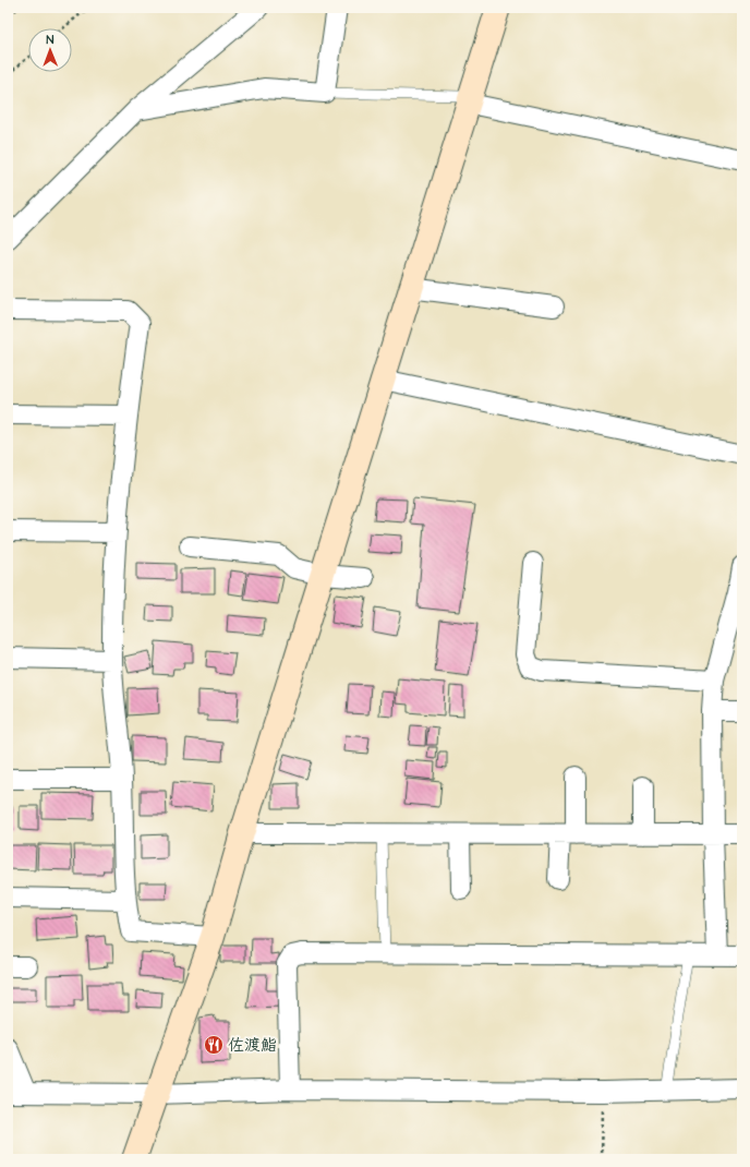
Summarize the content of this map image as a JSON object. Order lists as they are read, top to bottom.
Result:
{
  "places": {
    "restaurant": ["佐渡鮨"]
  },
  "north": "top"
}
